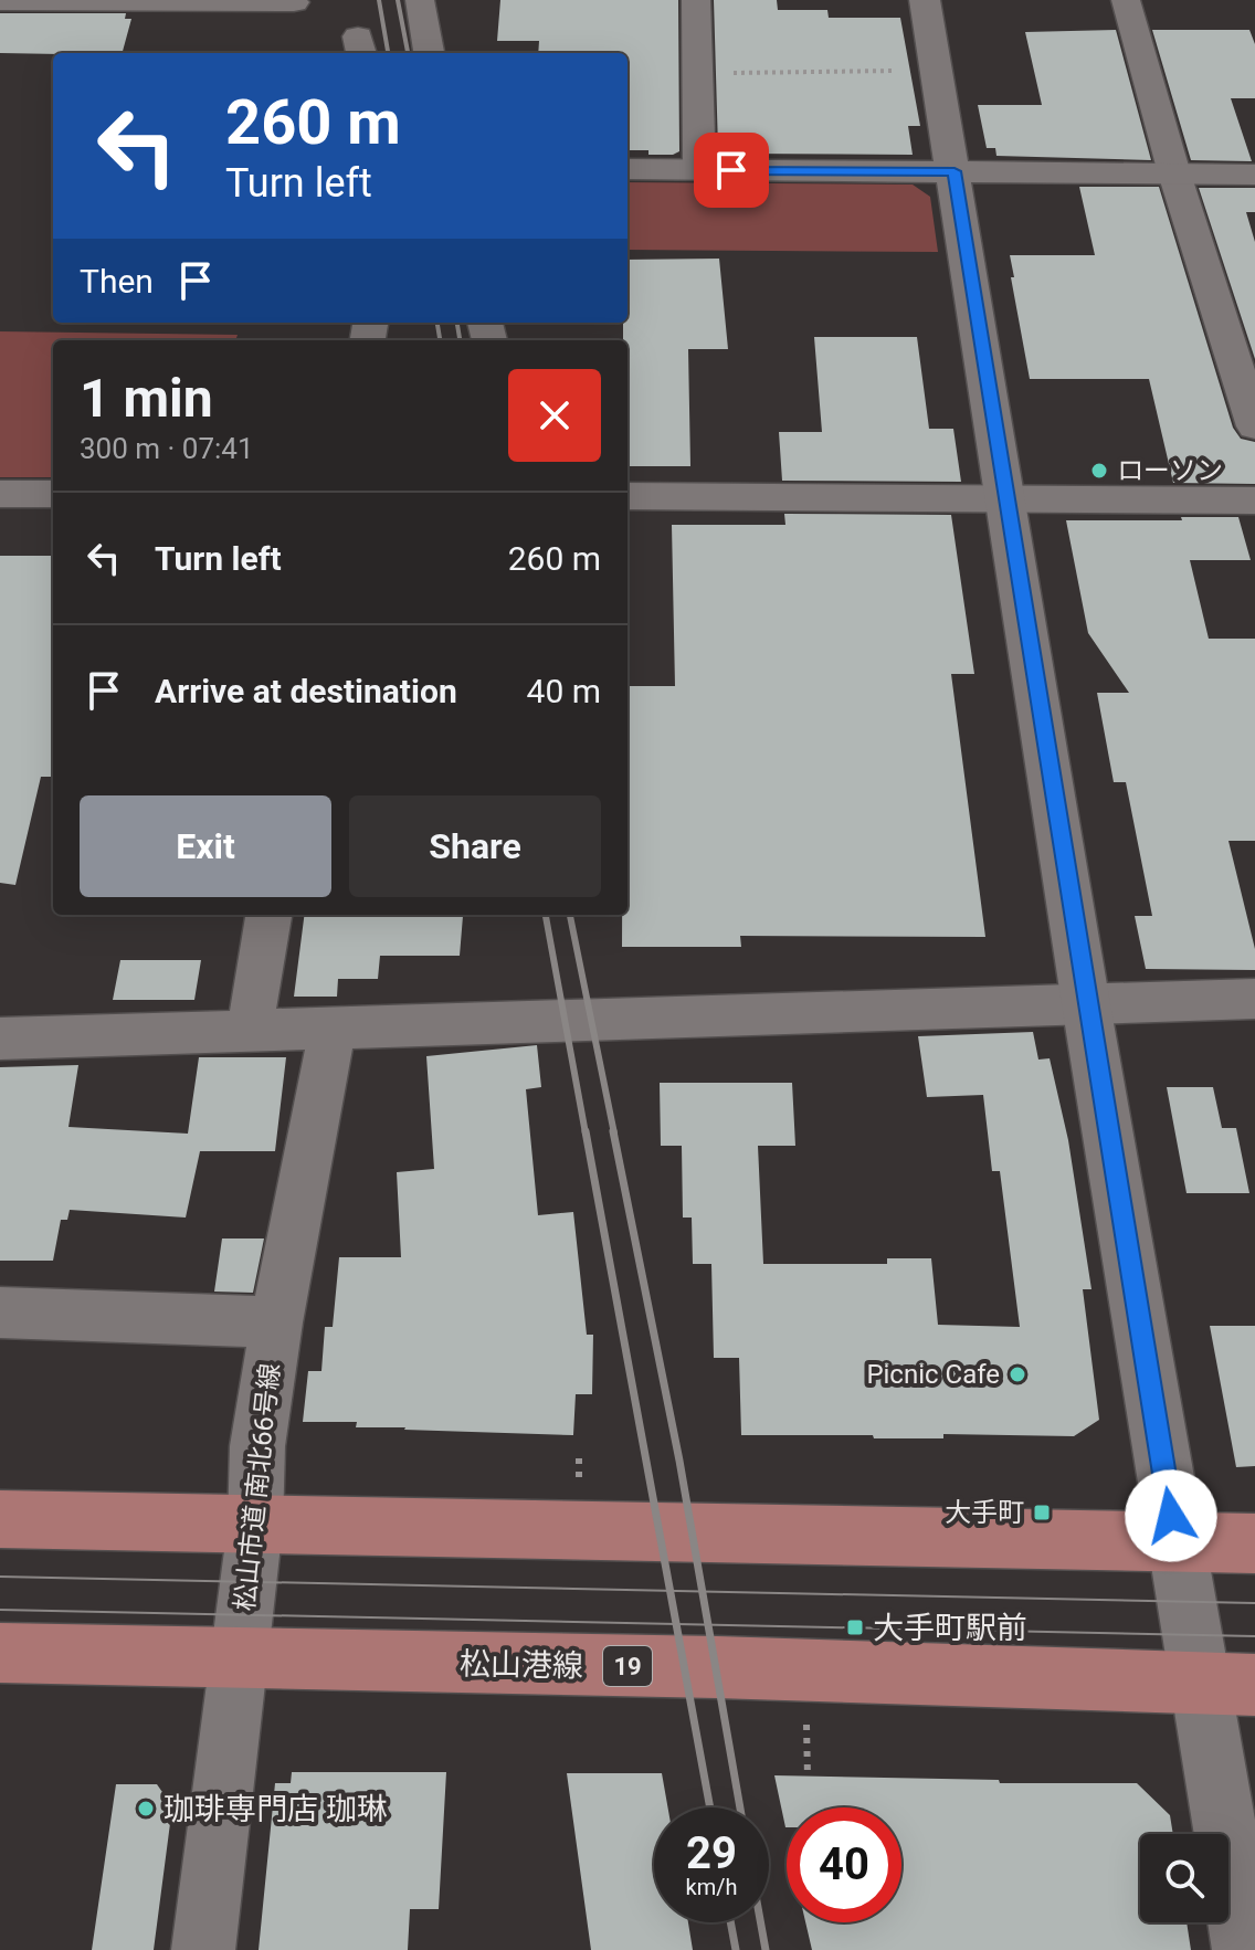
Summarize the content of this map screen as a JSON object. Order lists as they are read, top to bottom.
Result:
{
  "streets": {
    "main road": ["松山港線", "19"],
    "street": ["松山市道 南北66号線"]
  },
  "crossings": [
    ["松山市道 南北66号線", "松山港線"]
  ],
  "places": {
    "other": ["ローソン", "Picnic Cafe", "珈琲専門店 珈琳"],
    "transit": ["大手町", "大手町駅前"]
  },
  "page": {
    "turn": ["260 m", "Turn left"],
    "then": "Then",
    "heading": ["1 min", "300 m · 07:41"],
    "list": [
      {
        "name": "Turn left",
        "value": "260 m"
      },
      {
        "name": "Arrive at destination",
        "value": "40 m"
      }
    ],
    "buttons": ["Exit", "Share"],
    "speed": "29 km/h",
    "limit": "40"
  }
}
